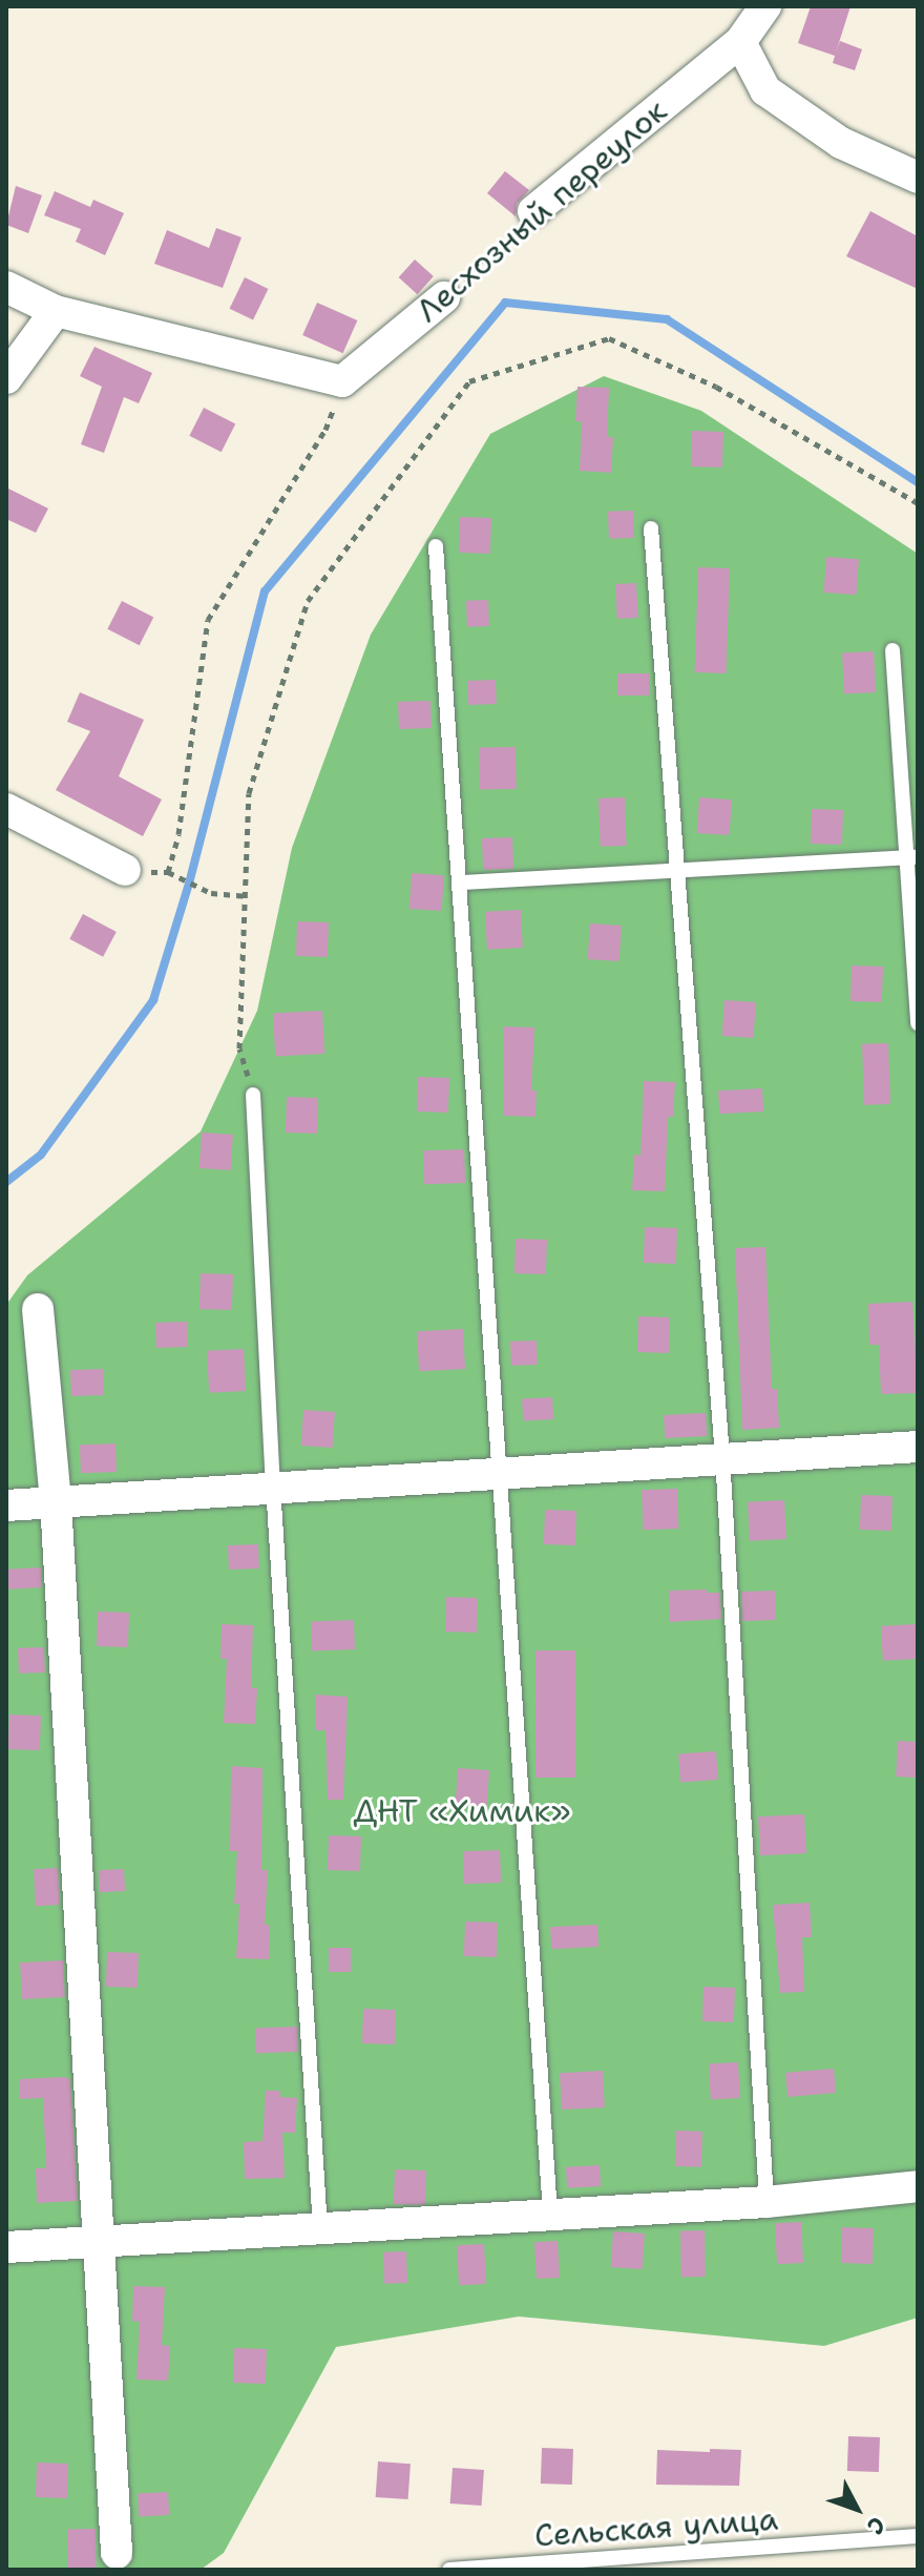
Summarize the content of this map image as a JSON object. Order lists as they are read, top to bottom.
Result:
{
  "streets": {
    "street": ["Лесхозный переулок"],
    "lane": ["Сельская улица"]
  },
  "parks": ["ДНТ «Химик»"],
  "north": "bottom right"
}
